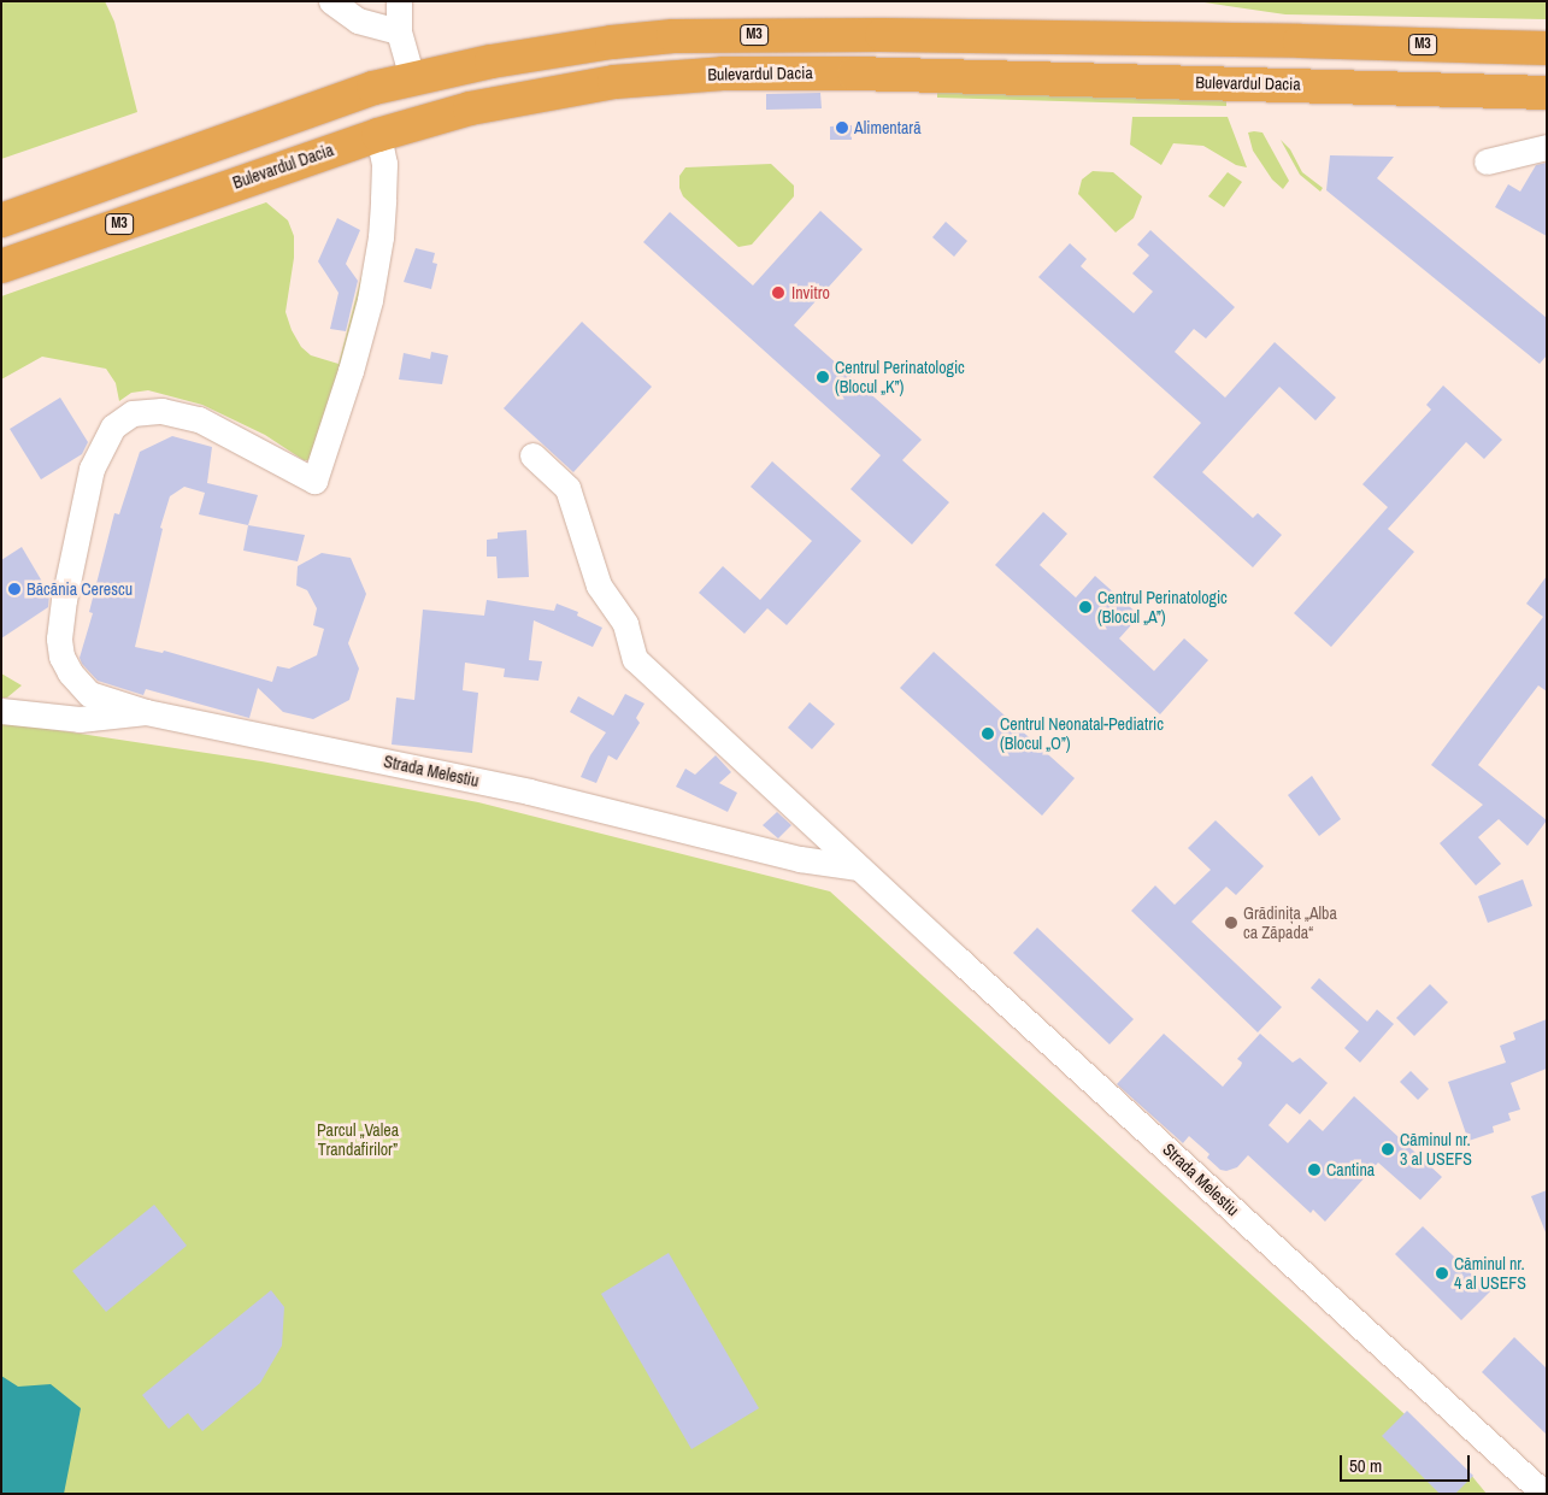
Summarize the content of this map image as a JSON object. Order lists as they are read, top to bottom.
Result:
{
  "streets": {
    "highway": ["M3", "Bulevardul Dacia"],
    "street": ["Strada Melestiu"]
  },
  "parks": ["Parcul „Valea Trandafirilor”"],
  "places": [
    "Alimentară",
    "Invitro",
    "Centrul Perinatologic (Blocul „K”)",
    "Băcănia Cerescu",
    "Centrul Perinatologic (Blocul „A”)",
    "Centrul Neonatal-Pediatric (Blocul „O”)",
    "Grădinița „Alba ca Zăpada“",
    "Căminul nr. 3 al USEFS",
    "Cantina",
    "Căminul nr. 4 al USEFS"
  ],
  "scale_bar": "50 m"
}
